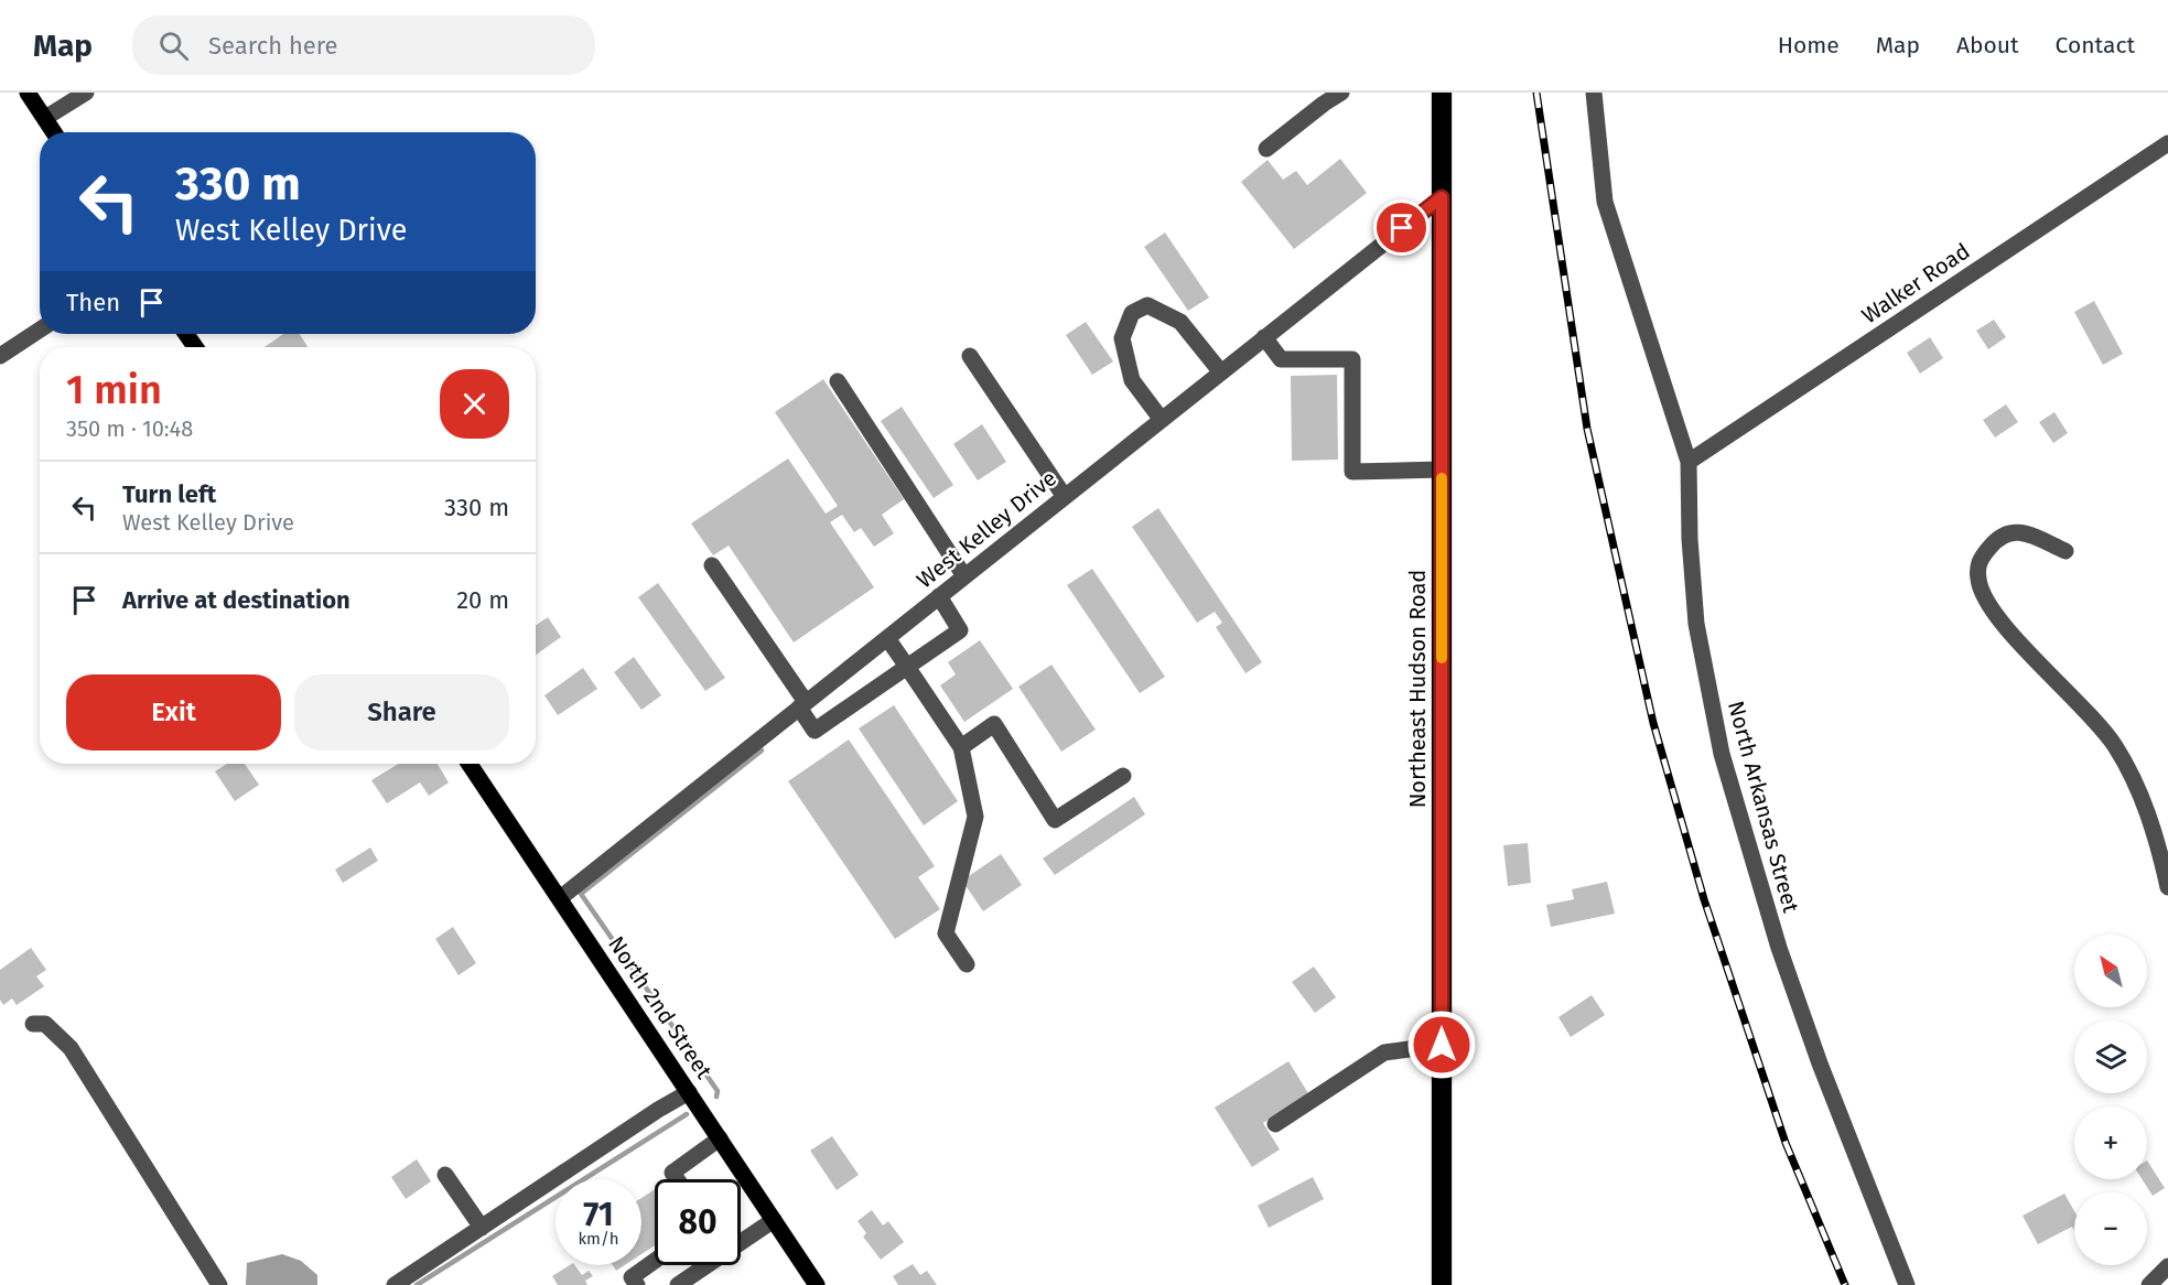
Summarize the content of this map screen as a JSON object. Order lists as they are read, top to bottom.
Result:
{
  "streets": {
    "highway": ["Northeast Hudson Road"],
    "main road": ["North 2nd Street"],
    "street": ["Walker Road", "West Kelley Drive", "North Arkansas Street"]
  },
  "crossings": [
    ["Walker Road", "North Arkansas Street"],
    ["West Kelley Drive", "Northeast Hudson Road"],
    ["West Kelley Drive", "North 2nd Street"]
  ],
  "north": "top left",
  "page": {
    "header": "Map",
    "search": "Search here",
    "nav": [
      "Home",
      "Map",
      "About",
      "Contact"
    ],
    "turn": ["330 m", "West Kelley Drive"],
    "then": "Then",
    "heading": ["1 min", "350 m · 10:48"],
    "list": [
      {
        "name": "Turn left",
        "note": "West Kelley Drive",
        "value": "330 m"
      },
      {
        "name": "Arrive at destination",
        "value": "20 m"
      }
    ],
    "buttons": ["Exit", "Share"],
    "map_buttons": ["+", "−"],
    "speed": "71 km/h",
    "limit": "80"
  }
}
